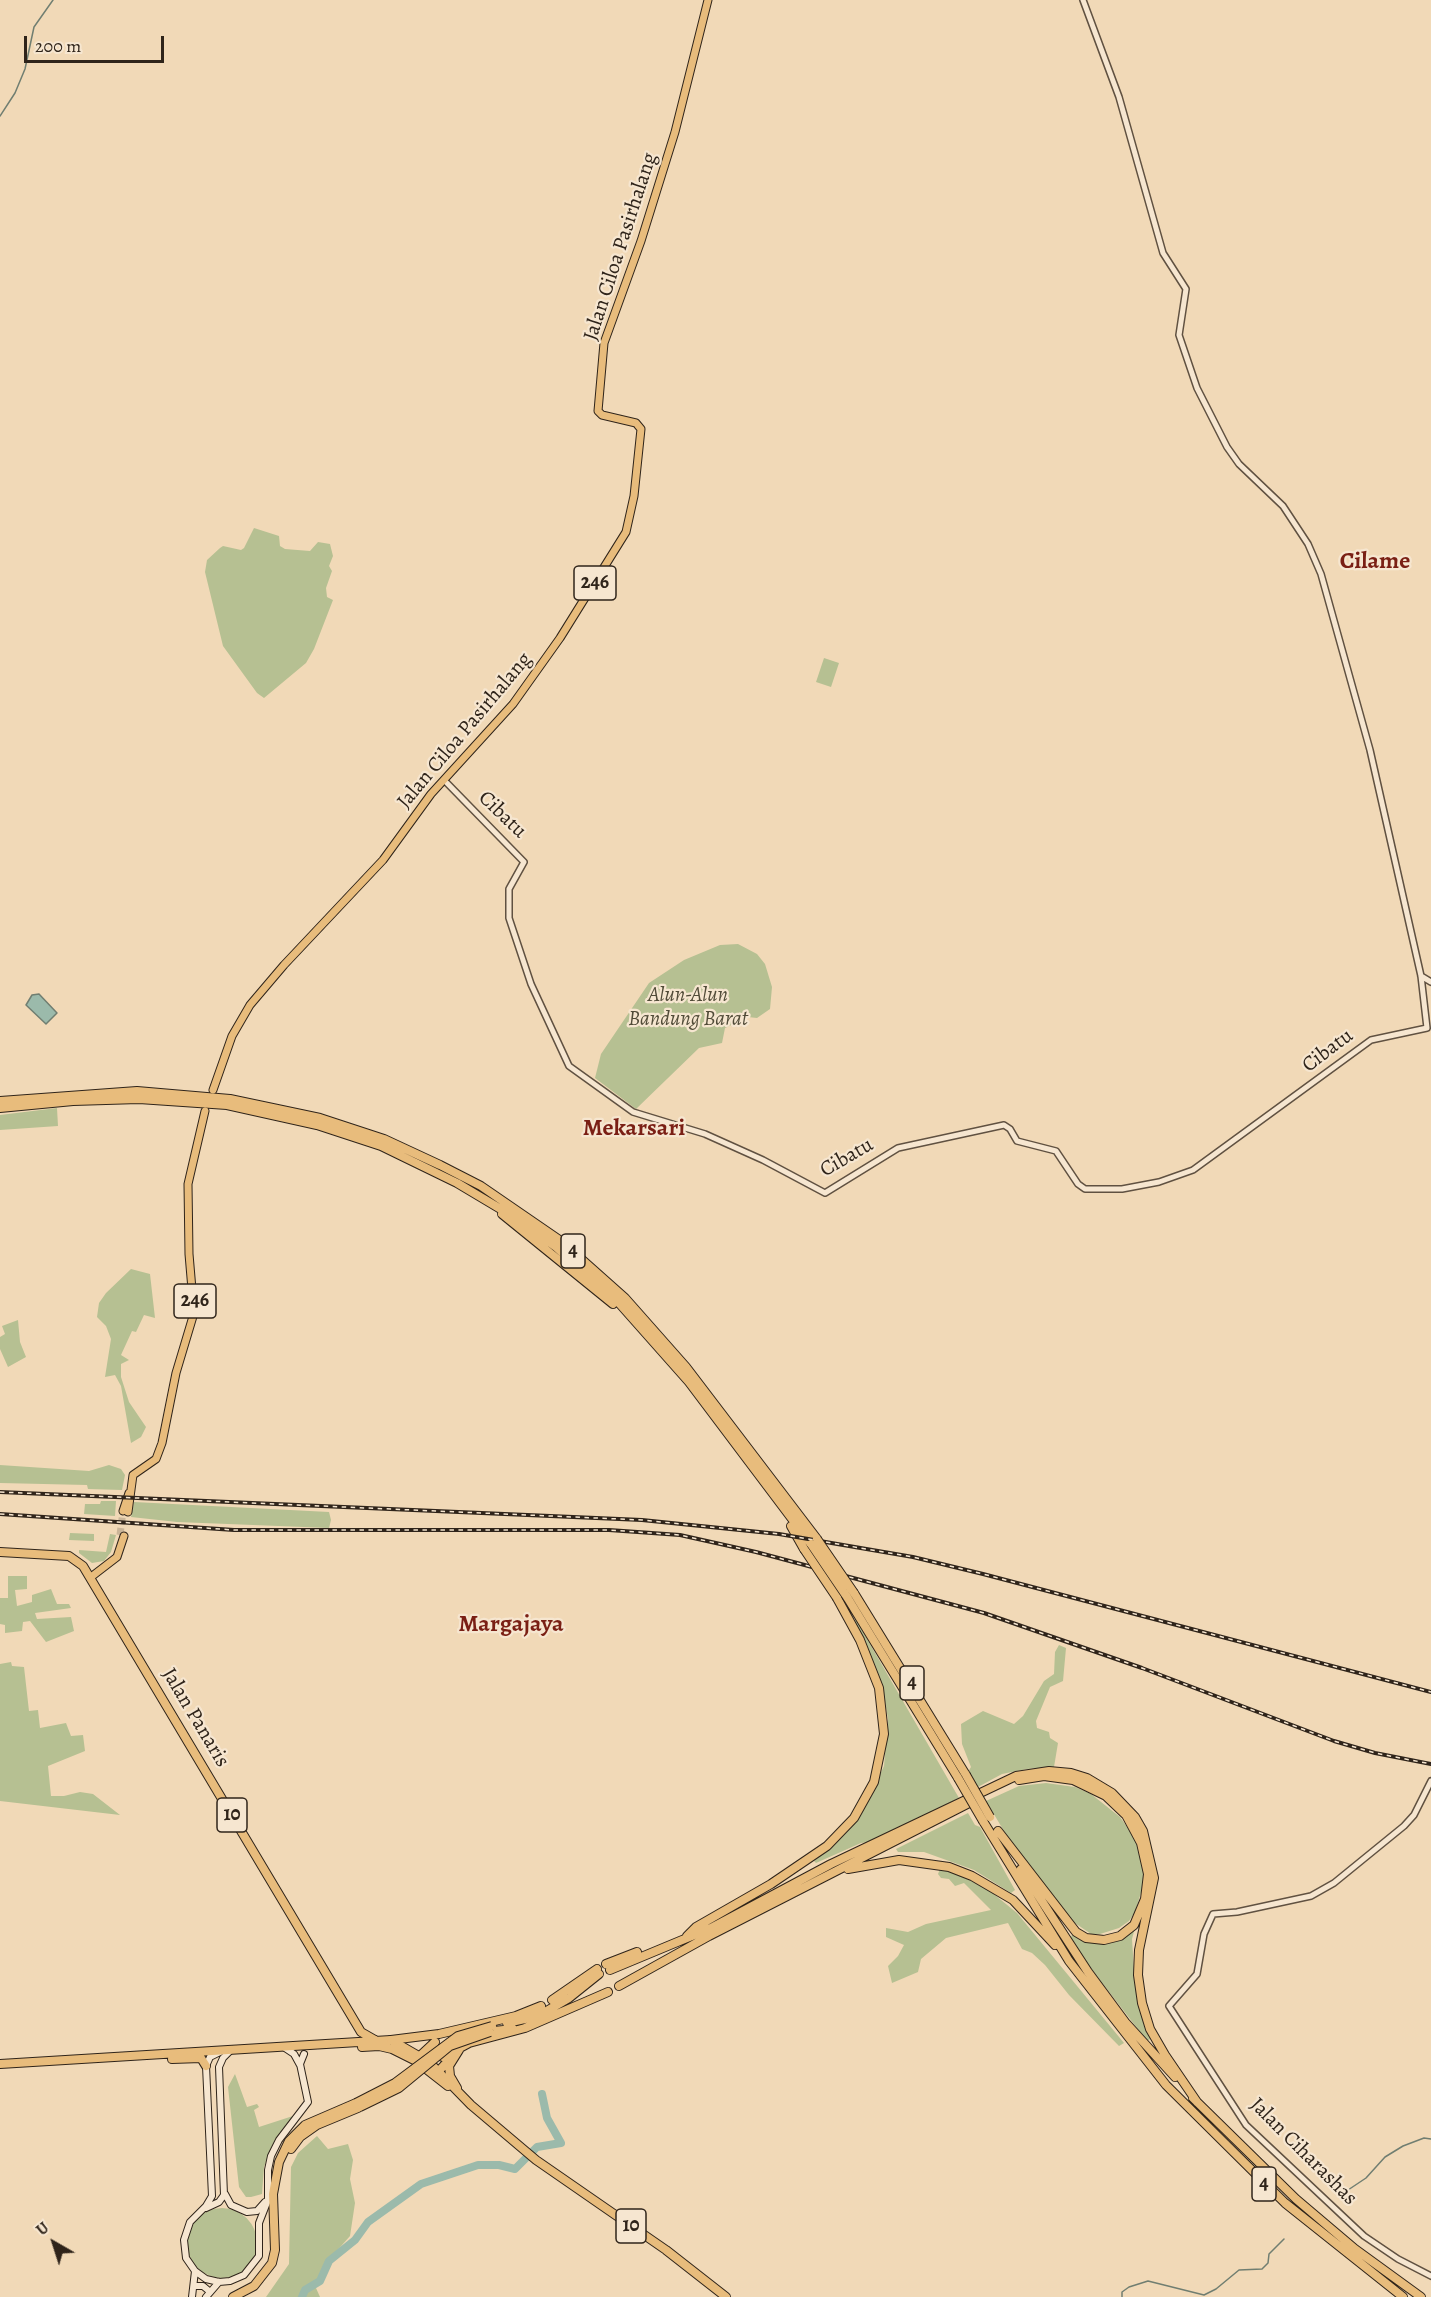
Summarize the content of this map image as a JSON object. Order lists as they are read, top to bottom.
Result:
{
  "streets": {
    "highway": ["4", "Jalan Panaris", "10"],
    "main road": ["Jalan Ciloa Pasirhalang", "246"],
    "street": ["Cibatu", "Jalan Ciharashas"]
  },
  "crossings": [
    ["Jalan Ciloa Pasirhalang", "Cibatu"],
    ["Jalan Panaris", "10"]
  ],
  "districts": ["Cilame", "Mekarsari", "Margajaya"],
  "parks": ["Alun-Alun Bandung Barat"],
  "scale_bar": "200 m",
  "north": "top left"
}
